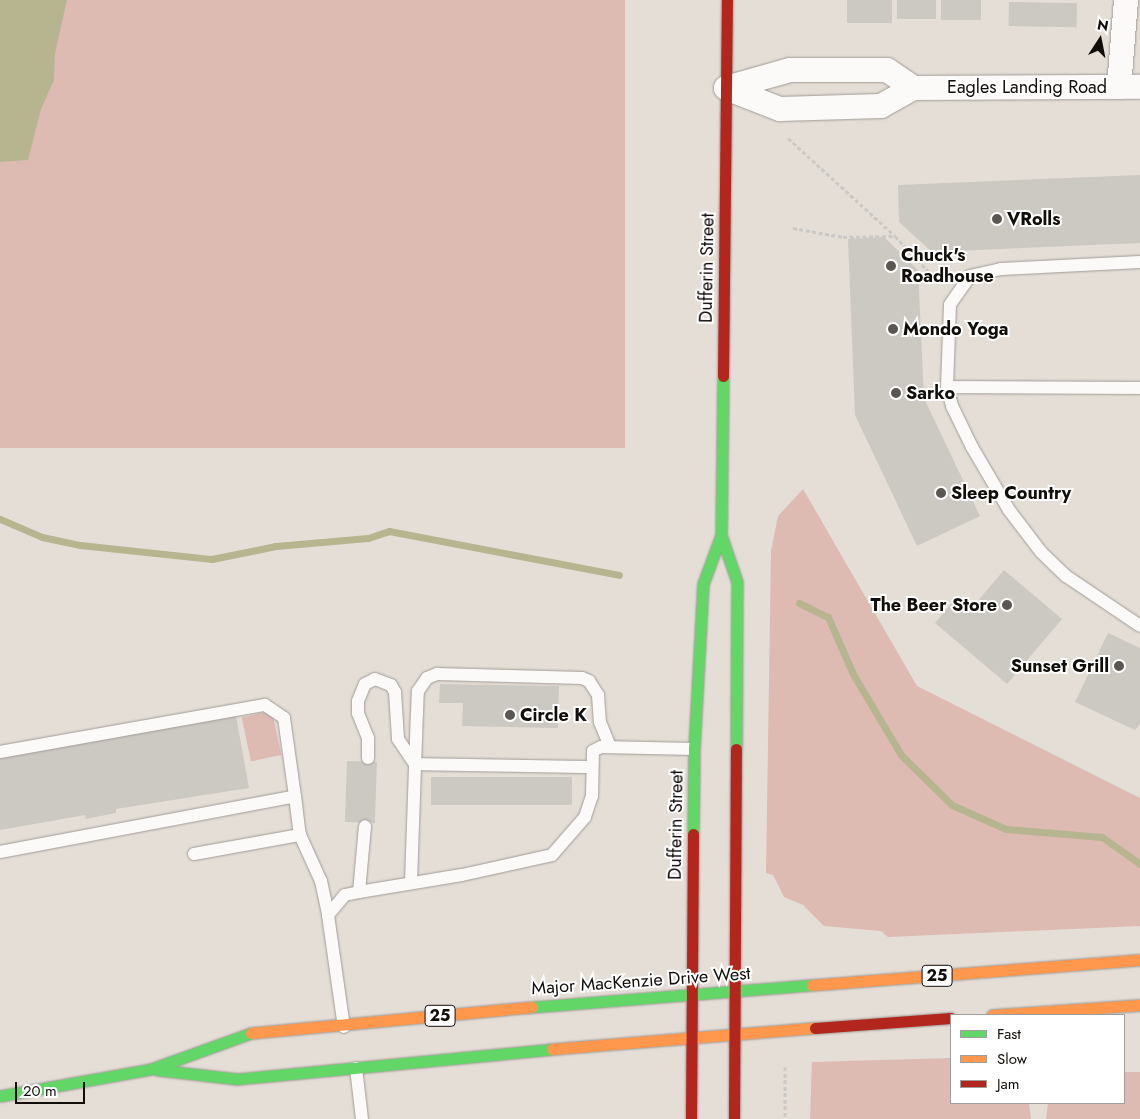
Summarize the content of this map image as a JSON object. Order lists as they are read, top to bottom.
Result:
{
  "streets": {
    "main road": ["Dufferin Street", "25", "Major MacKenzie Drive West"],
    "street": ["Eagles Landing Road"]
  },
  "crossings": [
    ["Eagles Landing Road", "Dufferin Street"],
    ["Dufferin Street", "Major MacKenzie Drive West"]
  ],
  "places": [
    "VRolls",
    "Chuck's Roadhouse",
    "Mondo Yoga",
    "Sarko",
    "Sleep Country",
    "The Beer Store",
    "Sunset Grill",
    "Circle K"
  ],
  "legend": ["Fast", "Slow", "Jam"],
  "scale_bar": "20 m",
  "north": "top"
}
